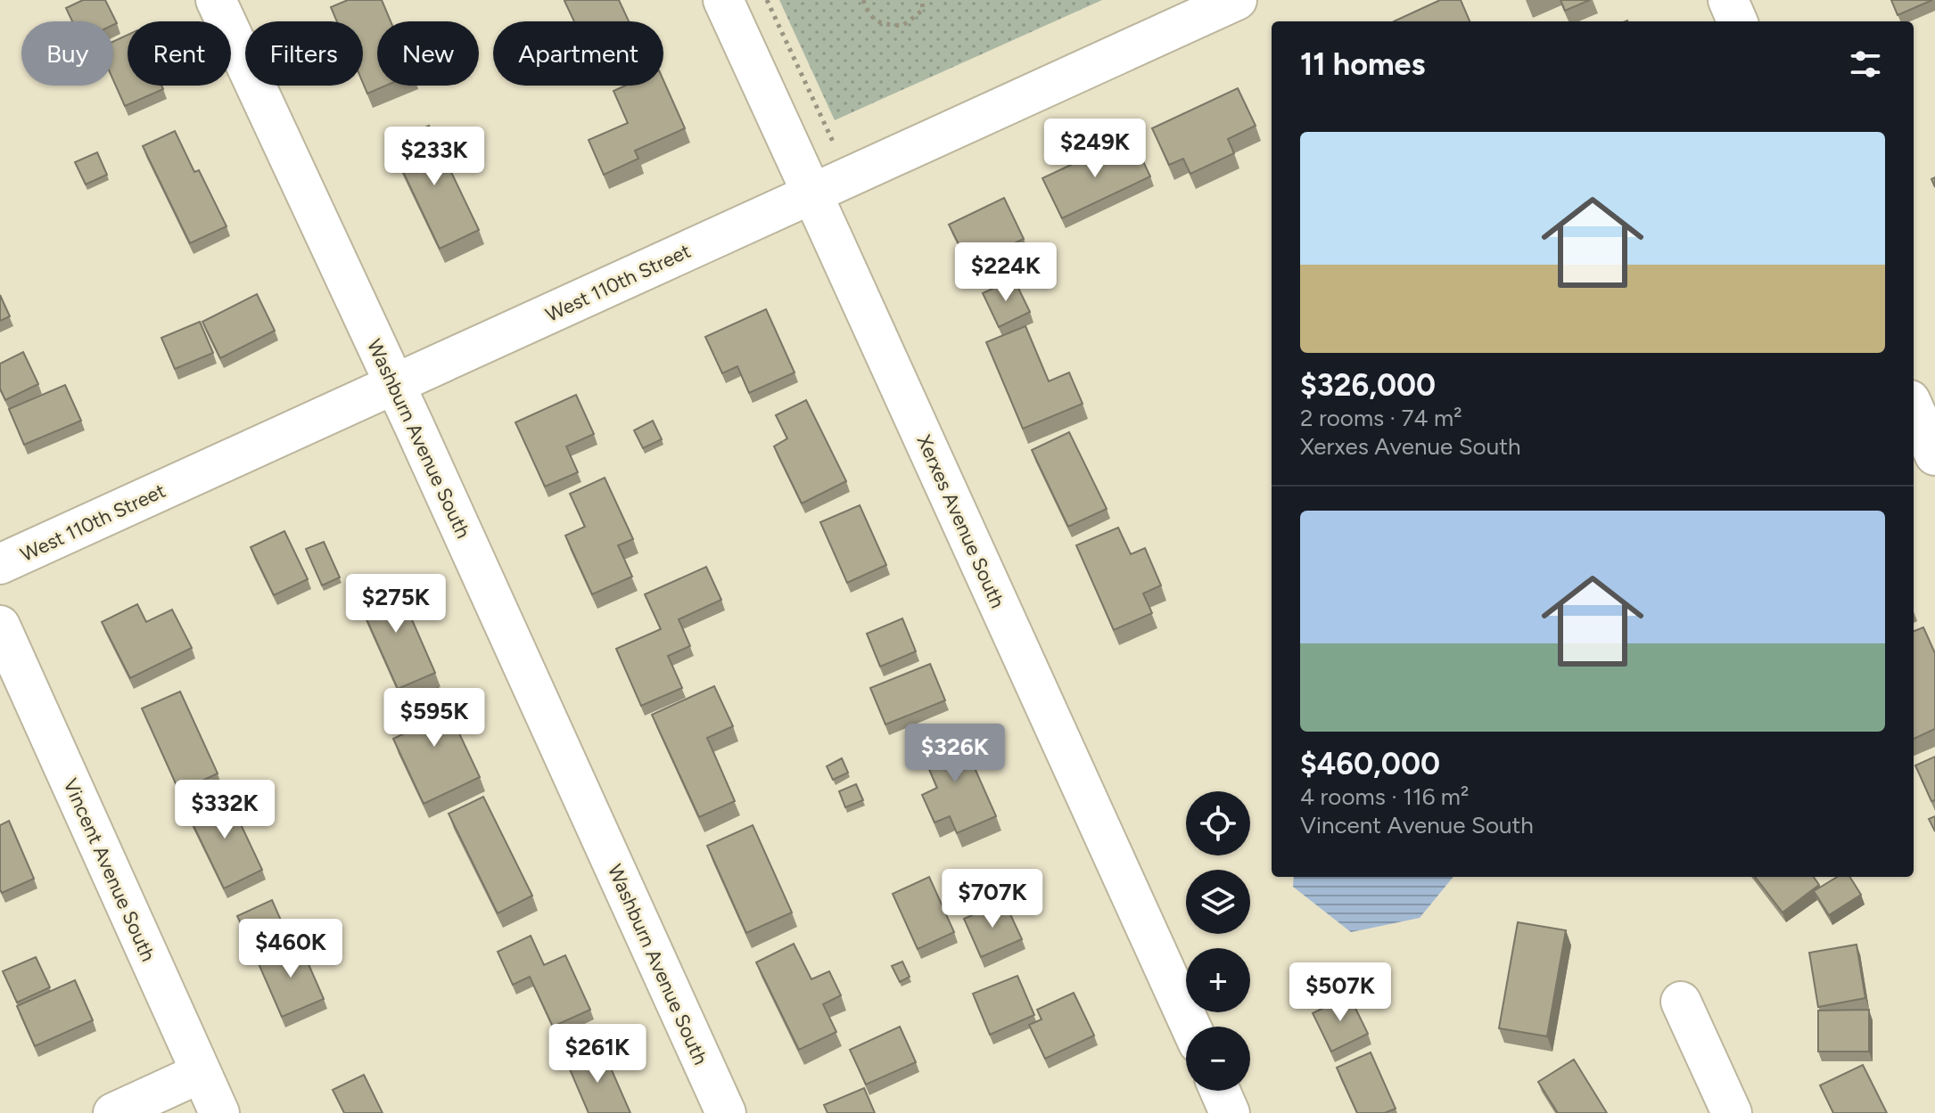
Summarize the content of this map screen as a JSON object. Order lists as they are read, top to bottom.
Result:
{
  "streets": {
    "street": [
      "West 110th Street",
      "Washburn Avenue South",
      "Xerxes Avenue South",
      "Vincent Avenue South"
    ]
  },
  "crossings": [
    ["West 110th Street", "Washburn Avenue South"],
    ["West 110th Street", "Xerxes Avenue South"]
  ],
  "page": {
    "chip": [
      "Buy",
      "Rent",
      "Filters",
      "New",
      "Apartment"
    ],
    "heading": "11 homes",
    "list": [
      {
        "name": "$326,000",
        "note": "2 rooms · 74 m² · Xerxes Avenue South"
      },
      {
        "name": "$460,000",
        "note": "4 rooms · 116 m² · Vincent Avenue South"
      }
    ],
    "price": [
      "$249K",
      "$233K",
      "$224K",
      "$275K",
      "$595K",
      "$326K",
      "$332K",
      "$707K",
      "$460K",
      "$507K",
      "$261K"
    ],
    "map_buttons": ["+", "−"]
  }
}
